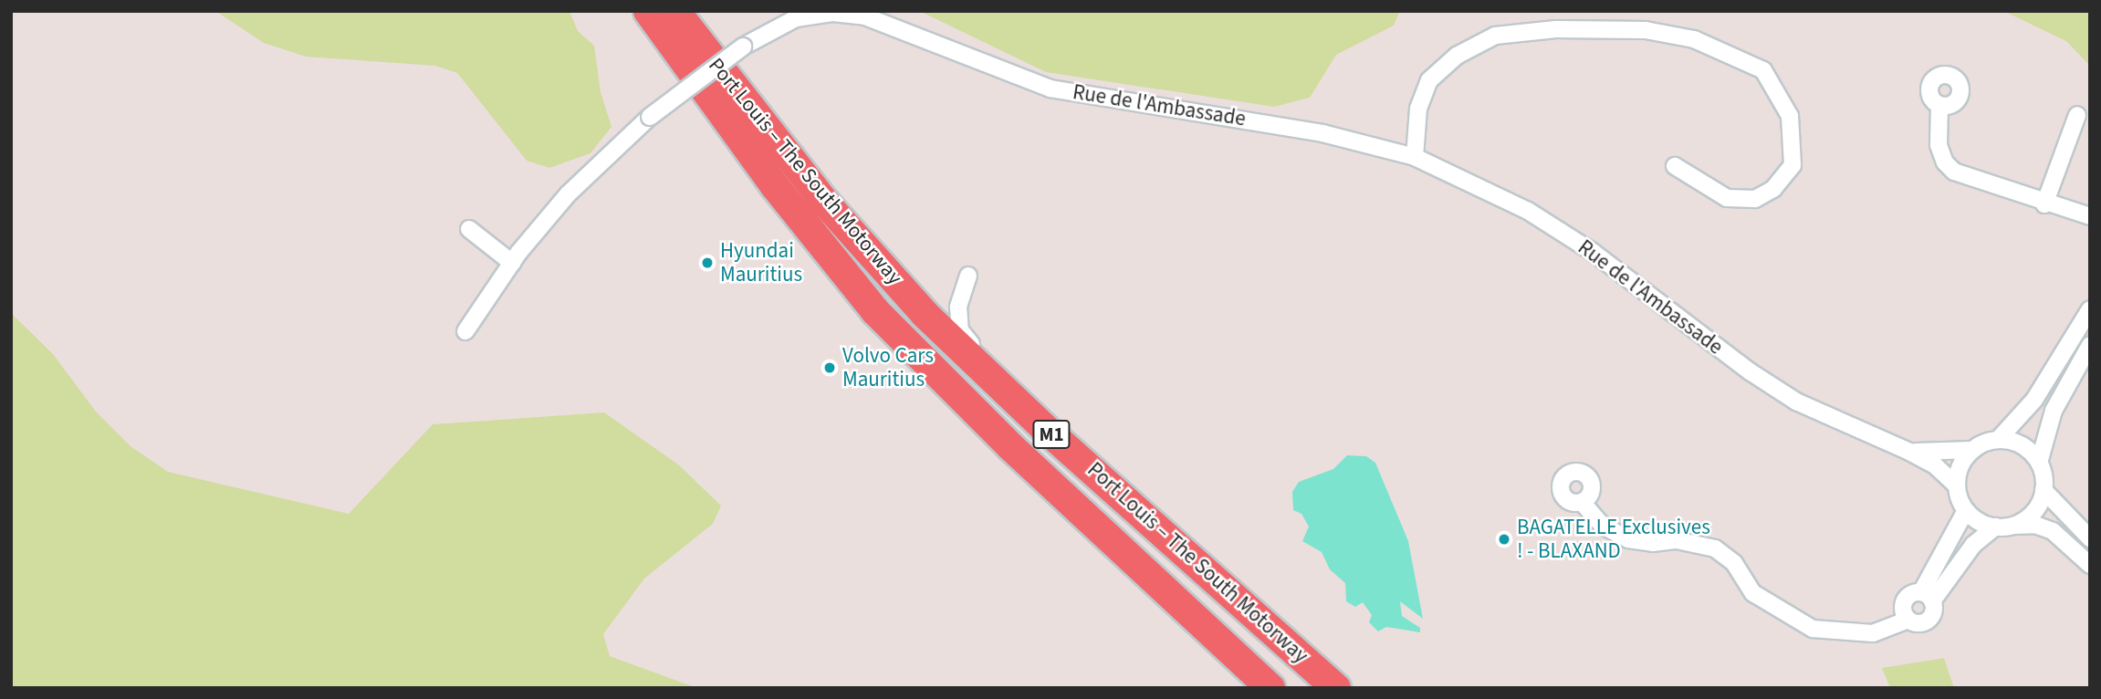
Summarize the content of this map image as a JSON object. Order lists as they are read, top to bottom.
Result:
{
  "streets": {
    "highway": ["Port Louis – The South Motorway", "M1"],
    "street": ["Rue de l'Ambassade"]
  },
  "places": ["Hyundai Mauritius", "Volvo Cars Mauritius", "BAGATELLE Exclusives ! - BLAXAND"]
}
